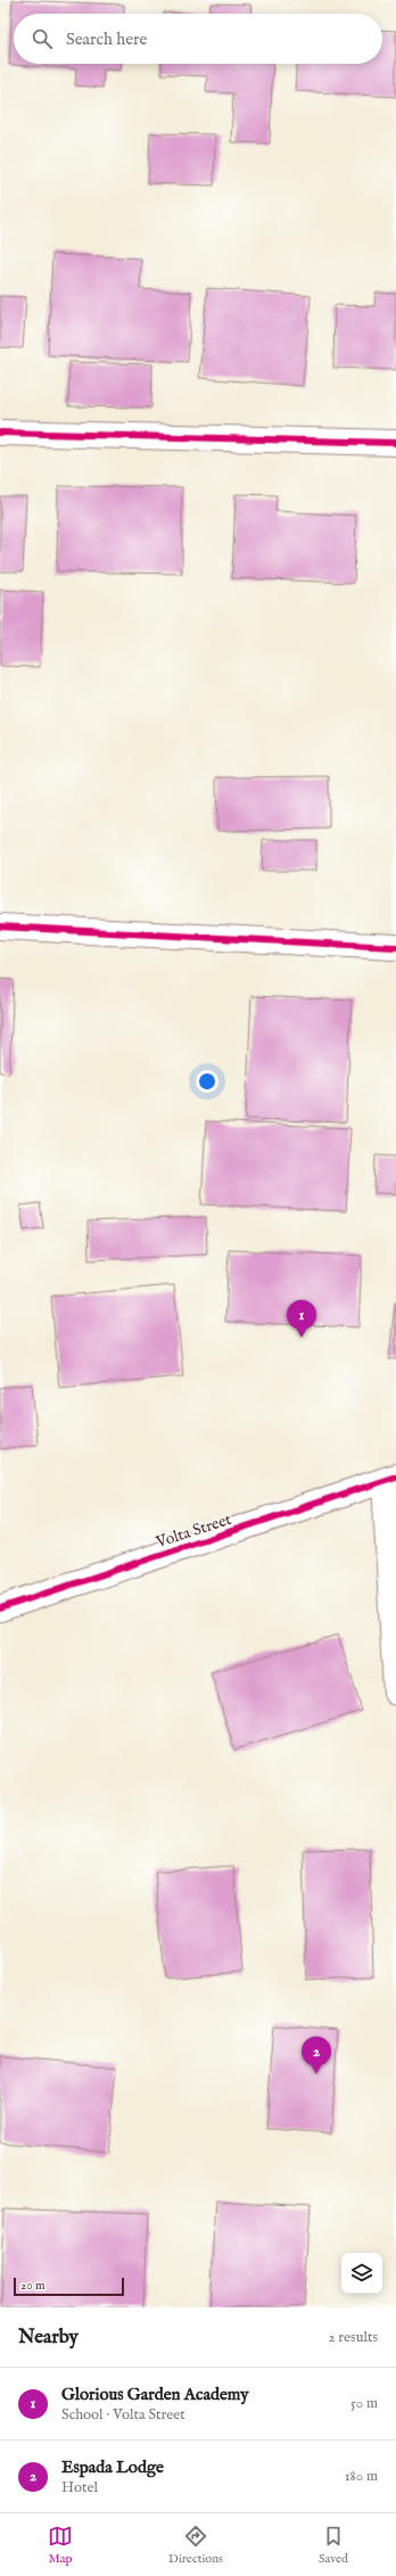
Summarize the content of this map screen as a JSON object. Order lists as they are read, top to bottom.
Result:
{
  "streets": {
    "street": ["Volta Street"]
  },
  "scale_bar": "20 m",
  "page": {
    "search": "Search here",
    "pins": ["1", "2"],
    "scale": "20 m",
    "heading": ["Nearby", "2 results"],
    "list": [
      {
        "mark": "1",
        "name": "Glorious Garden Academy",
        "note": "School · Volta Street",
        "value": "50 m"
      },
      {
        "mark": "2",
        "name": "Espada Lodge",
        "note": "Hotel",
        "value": "180 m"
      }
    ],
    "nav": ["Map", "Directions", "Saved"]
  }
}
